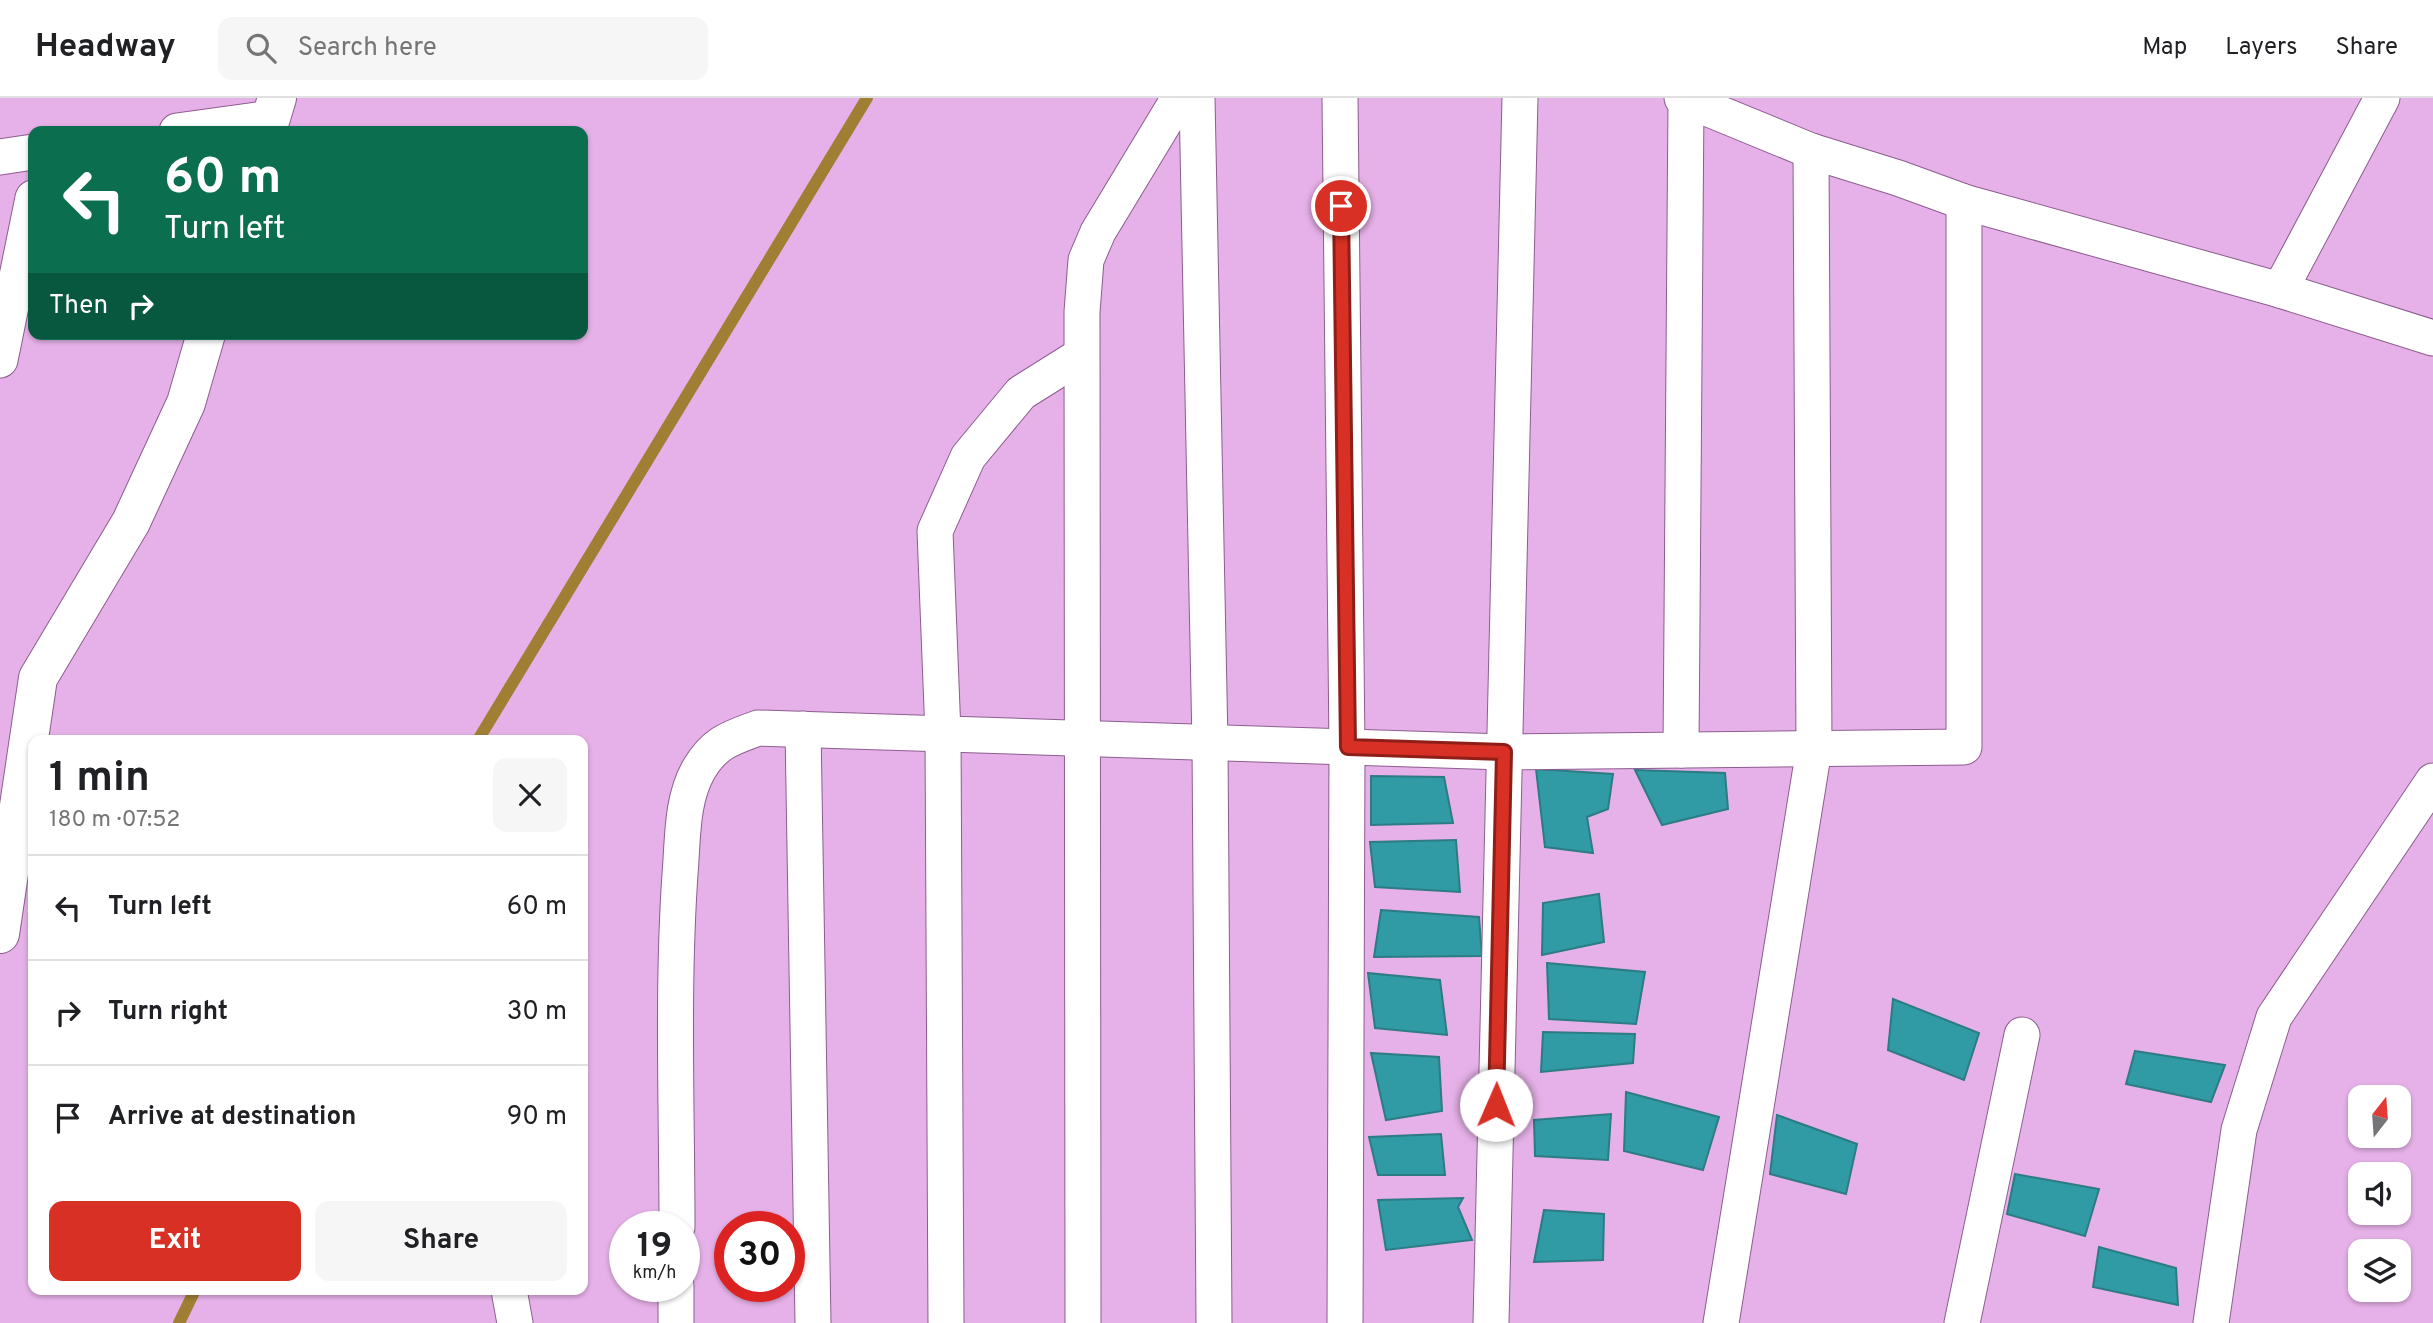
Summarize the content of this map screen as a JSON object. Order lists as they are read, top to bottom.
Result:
{
  "north": "top",
  "page": {
    "header": "Headway",
    "search": "Search here",
    "nav": ["Map", "Layers", "Share"],
    "turn": ["60 m", "Turn left"],
    "then": "Then",
    "heading": ["1 min", "180 m · 07:52"],
    "list": [
      {
        "name": "Turn left",
        "value": "60 m"
      },
      {
        "name": "Turn right",
        "value": "30 m"
      },
      {
        "name": "Arrive at destination",
        "value": "90 m"
      }
    ],
    "buttons": ["Exit", "Share"],
    "speed": "19 km/h",
    "limit": "30"
  }
}
